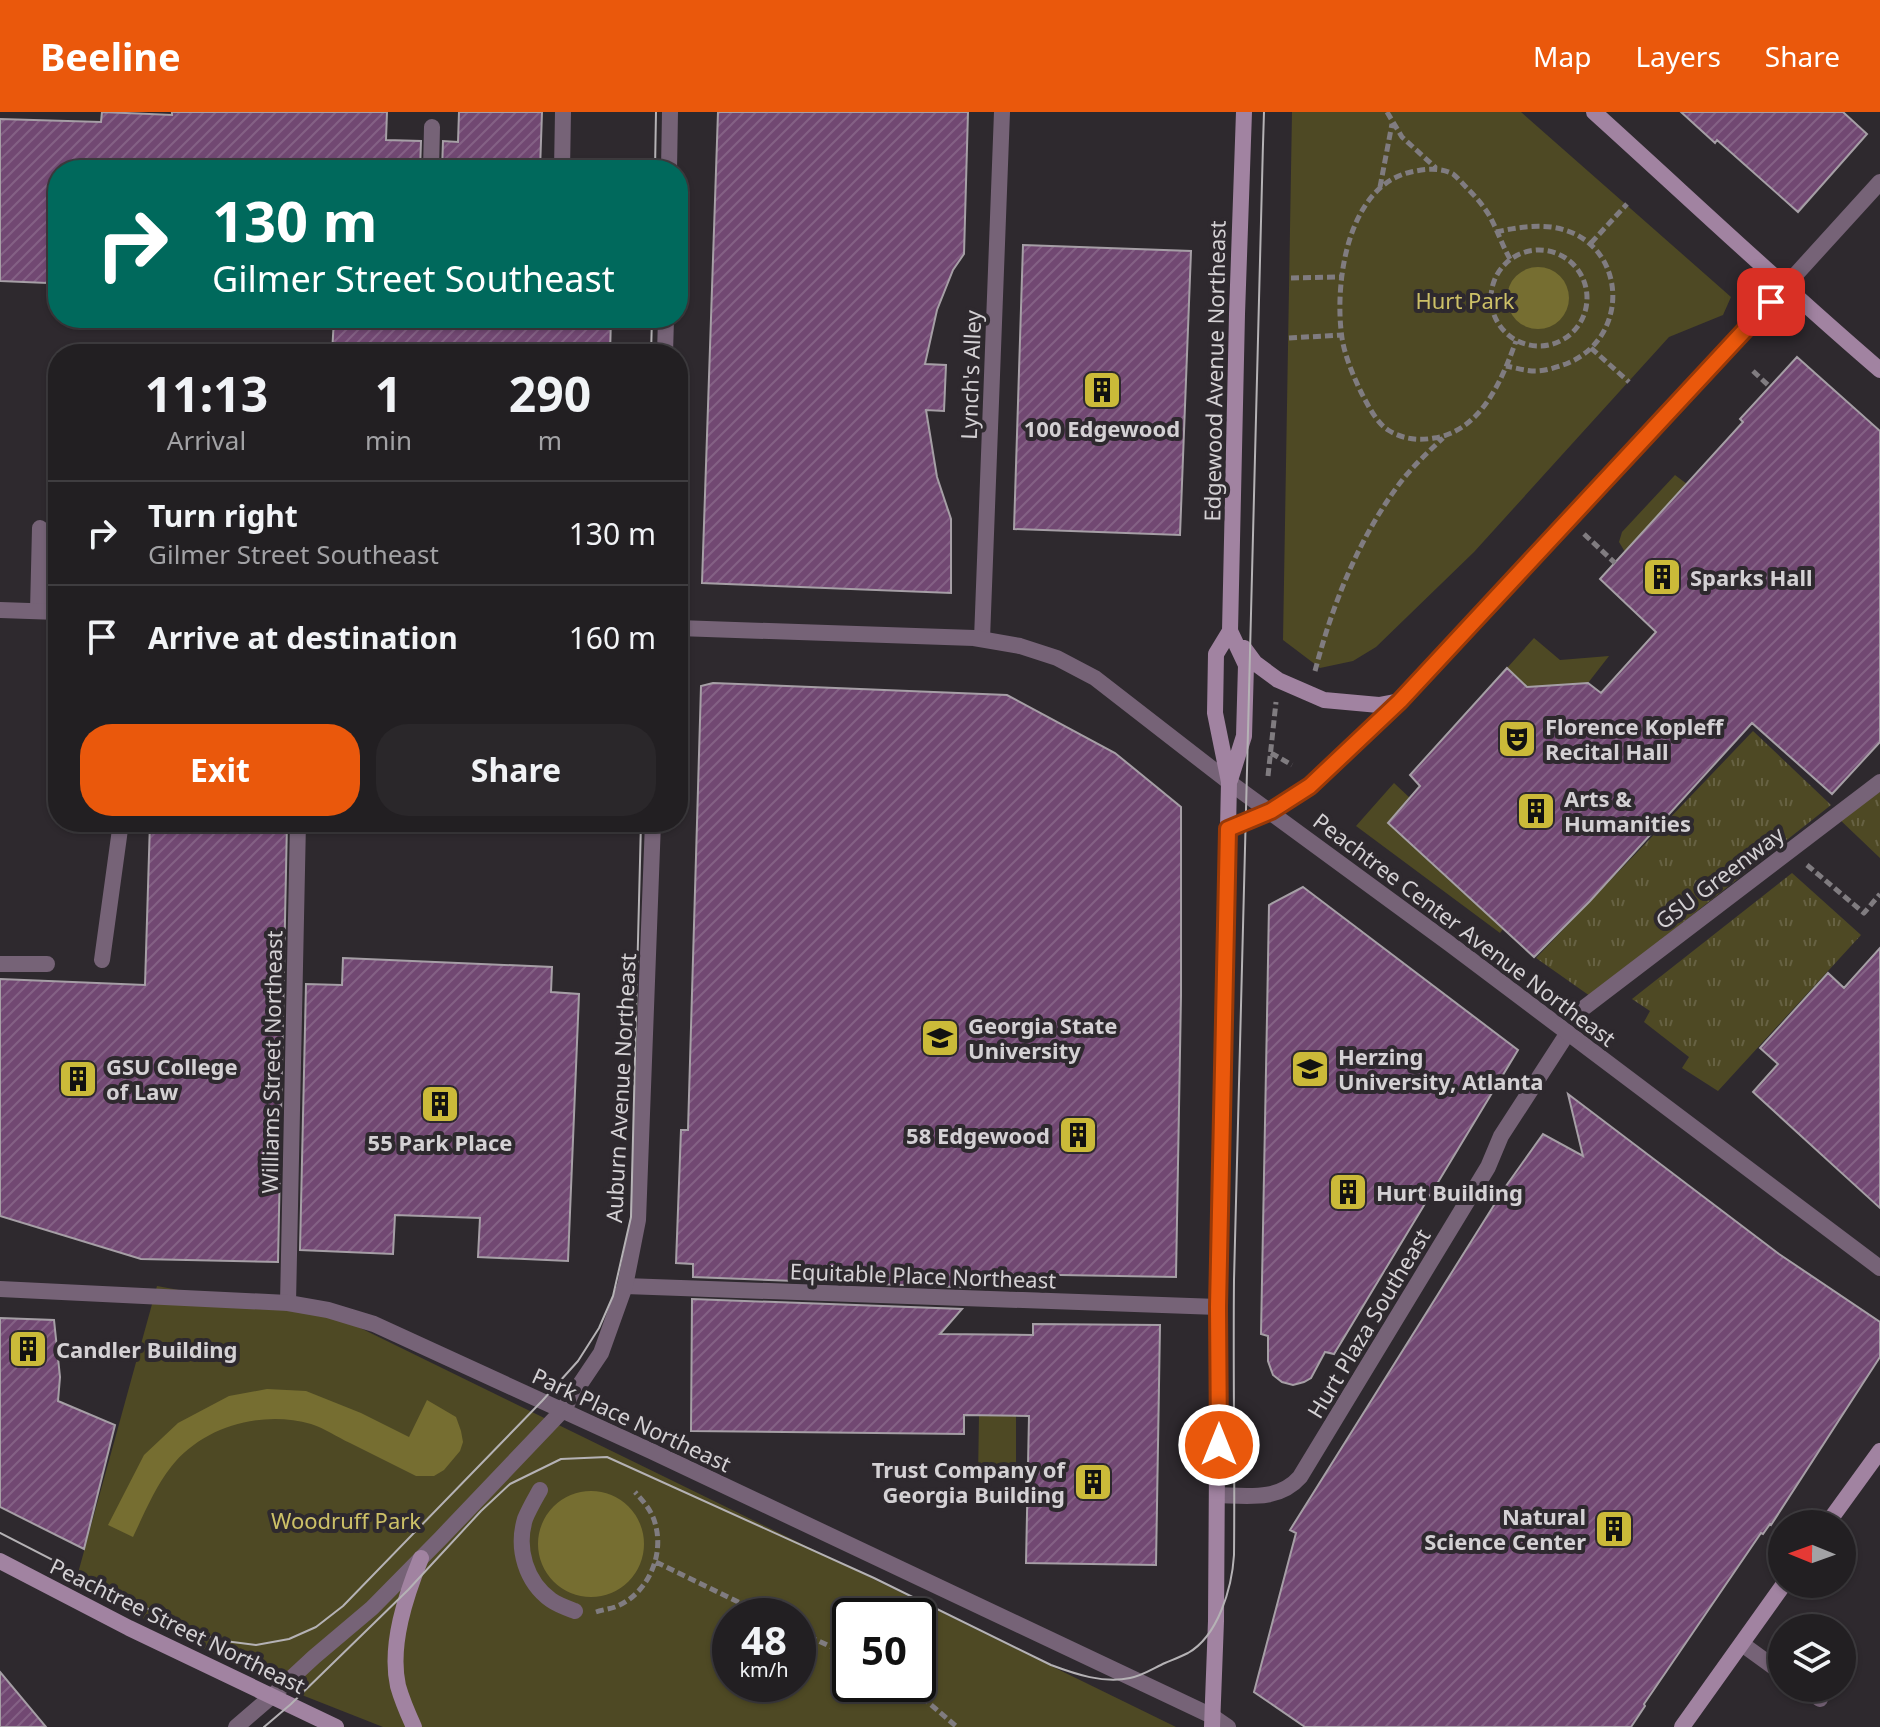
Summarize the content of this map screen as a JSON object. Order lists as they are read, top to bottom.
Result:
{
  "streets": {
    "main road": ["Edgewood Avenue Northeast", "Peachtree Street Northeast"],
    "street": [
      "Lynch's Alley",
      "GSU Greenway",
      "Peachtree Center Avenue Northeast",
      "Williams Street Northeast",
      "Auburn Avenue Northeast",
      "Equitable Place Northeast",
      "Hurt Plaza Southeast",
      "Park Place Northeast"
    ]
  },
  "crossings": [
    ["Edgewood Avenue Northeast", "Peachtree Center Avenue Northeast"],
    ["Edgewood Avenue Northeast", "Equitable Place Northeast"],
    ["Edgewood Avenue Northeast", "Hurt Plaza Southeast"],
    ["Edgewood Avenue Northeast", "Park Place Northeast"],
    ["Lynch's Alley", "Peachtree Center Avenue Northeast"],
    ["Peachtree Center Avenue Northeast", "Hurt Plaza Southeast"],
    ["Williams Street Northeast", "Park Place Northeast"],
    ["Auburn Avenue Northeast", "Equitable Place Northeast"],
    ["Auburn Avenue Northeast", "Park Place Northeast"],
    ["Auburn Avenue Northeast", "Peachtree Street Northeast"]
  ],
  "parks": ["Hurt Park", "Woodruff Park"],
  "places": {
    "building": [
      "100 Edgewood",
      "Sparks Hall",
      "Arts & Humanities",
      "GSU College of Law",
      "55 Park Place",
      "58 Edgewood",
      "Hurt Building",
      "Candler Building",
      "Trust Company of Georgia Building",
      "Natural Science Center"
    ],
    "theatre": ["Florence Kopleff Recital Hall"],
    "school or university": ["Georgia State University", "Herzing University, Atlanta"]
  },
  "north": "left",
  "page": {
    "header": "Beeline",
    "nav": ["Map", "Layers", "Share"],
    "turn": ["130 m", "Gilmer Street Southeast"],
    "eta": [
      "11:13",
      "Arrival",
      "1",
      "min",
      "290",
      "m"
    ],
    "list": [
      {
        "name": "Turn right",
        "note": "Gilmer Street Southeast",
        "value": "130 m"
      },
      {
        "name": "Arrive at destination",
        "value": "160 m"
      }
    ],
    "buttons": ["Exit", "Share"],
    "speed": "48 km/h",
    "limit": "50"
  }
}
